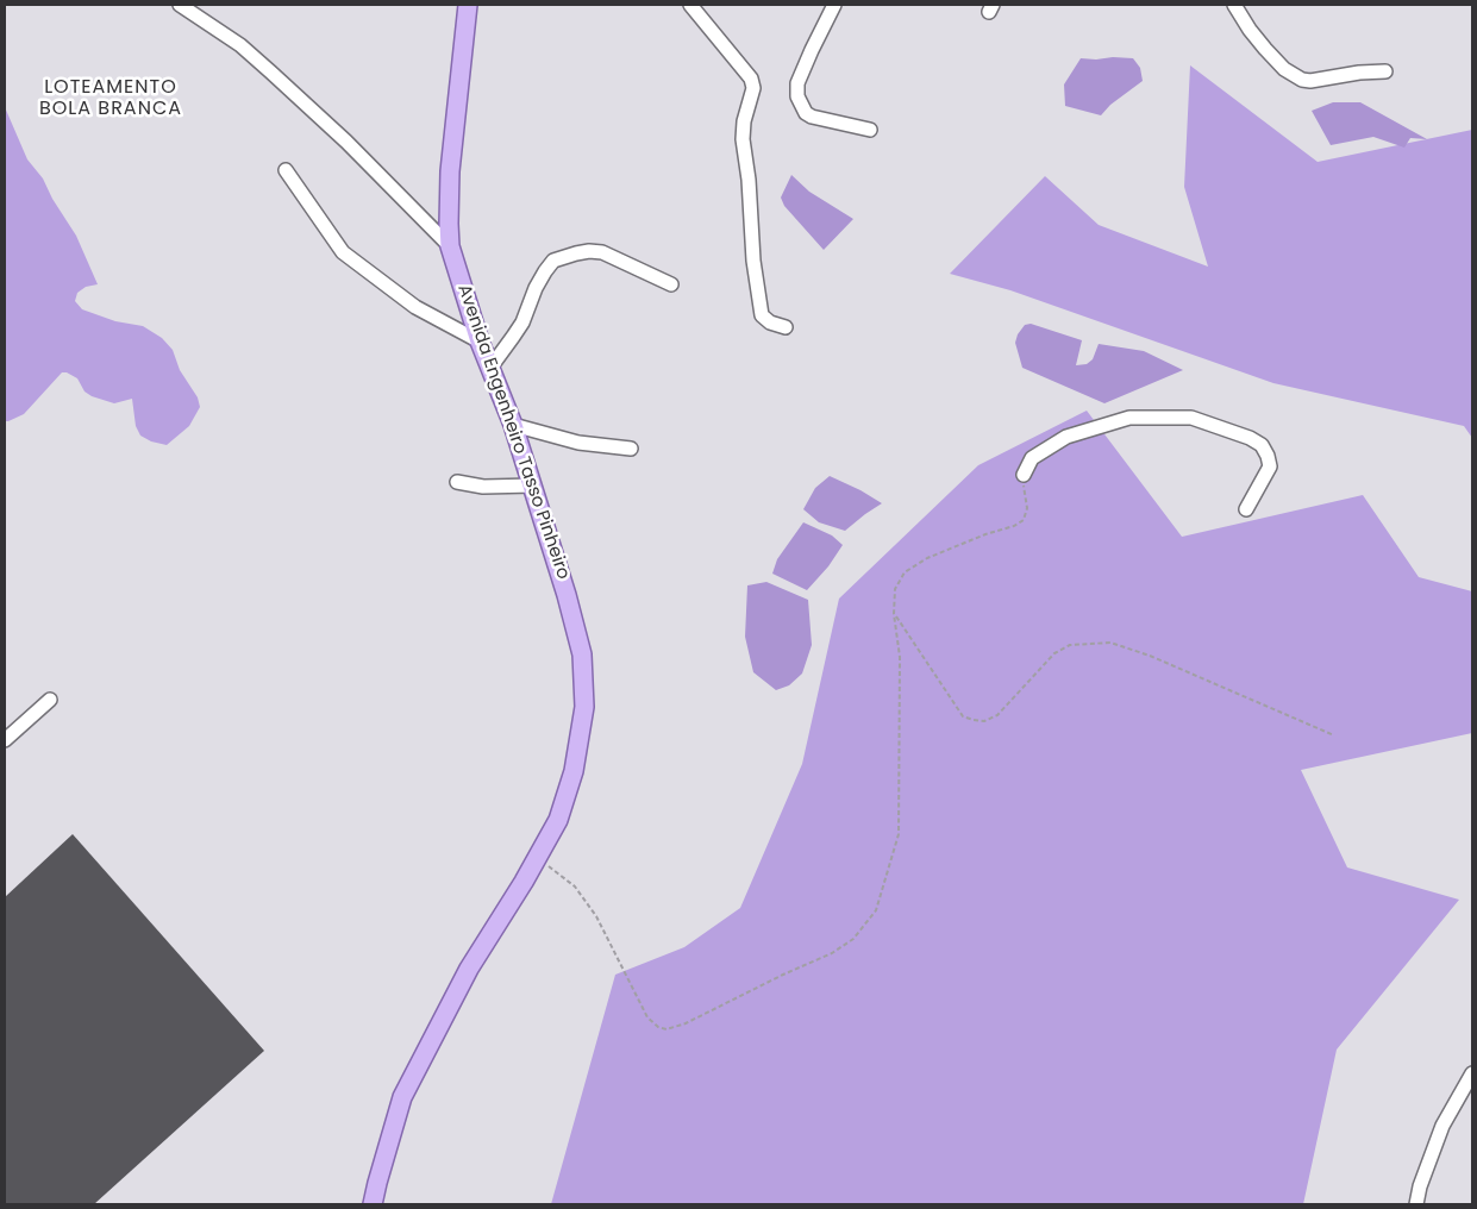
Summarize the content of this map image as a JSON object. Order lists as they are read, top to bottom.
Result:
{
  "streets": {
    "main road": ["Avenida Engenheiro Tasso Pinheiro"]
  },
  "districts": ["LOTEAMENTO BOLA BRANCA"]
}
